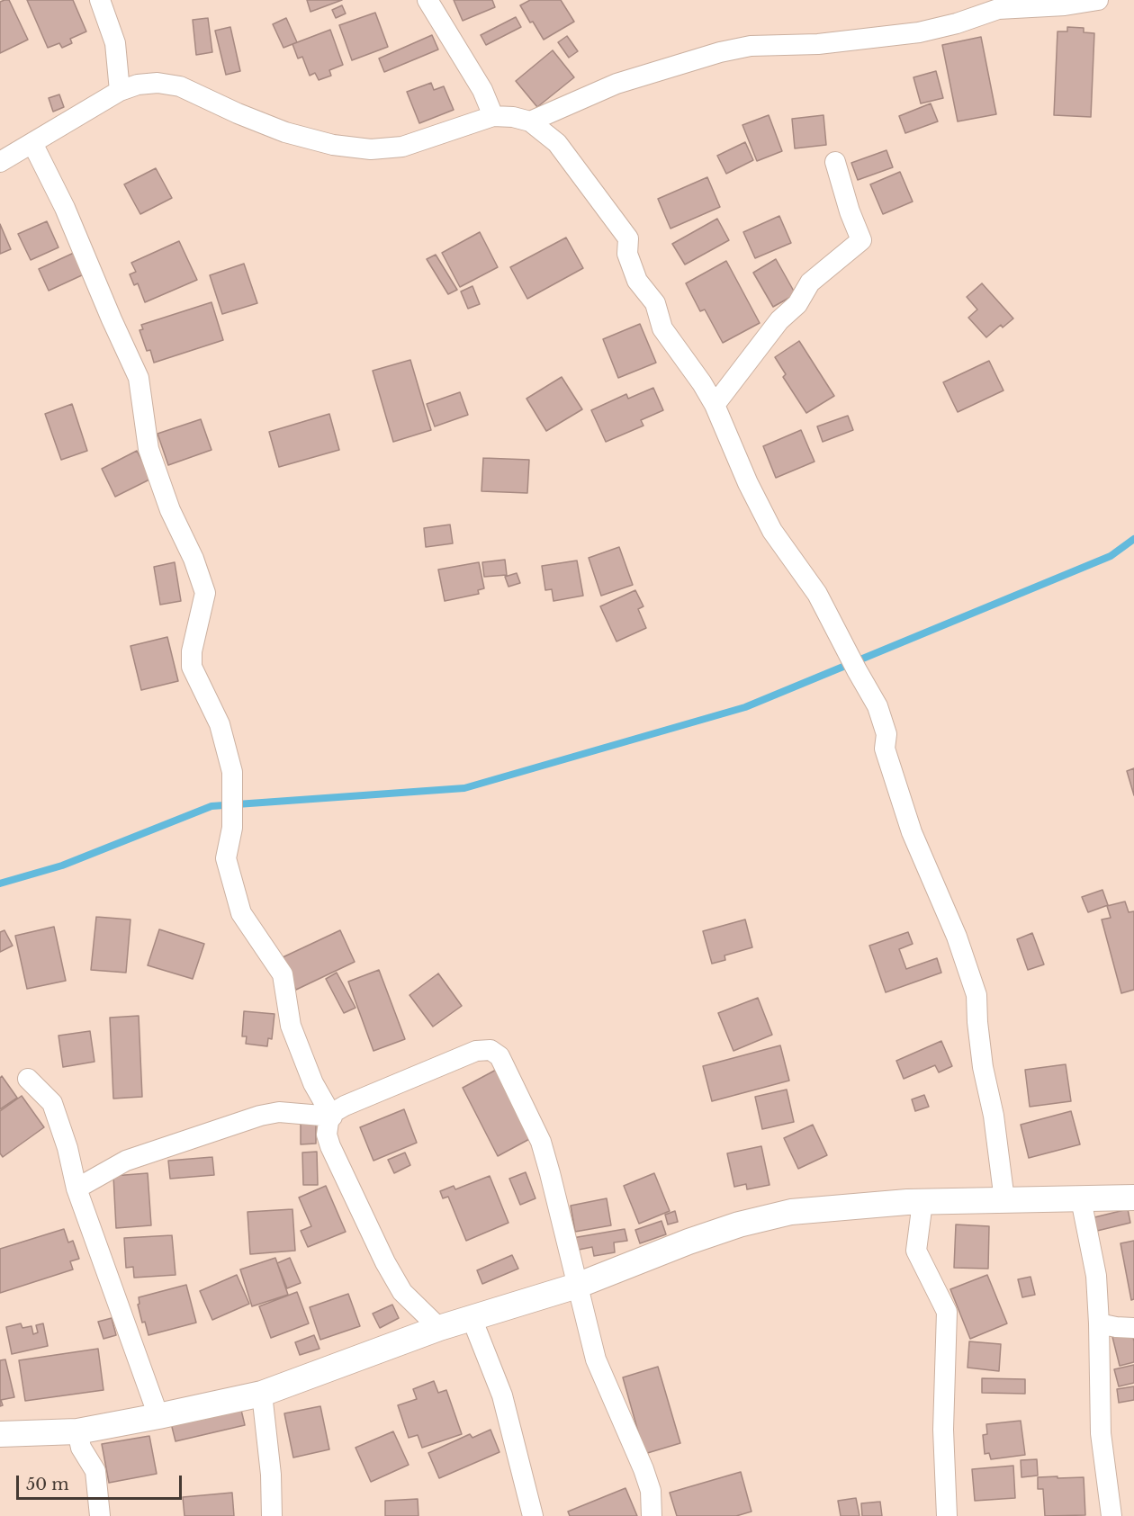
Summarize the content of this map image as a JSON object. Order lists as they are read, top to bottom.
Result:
{
  "scale_bar": "50 m"
}
